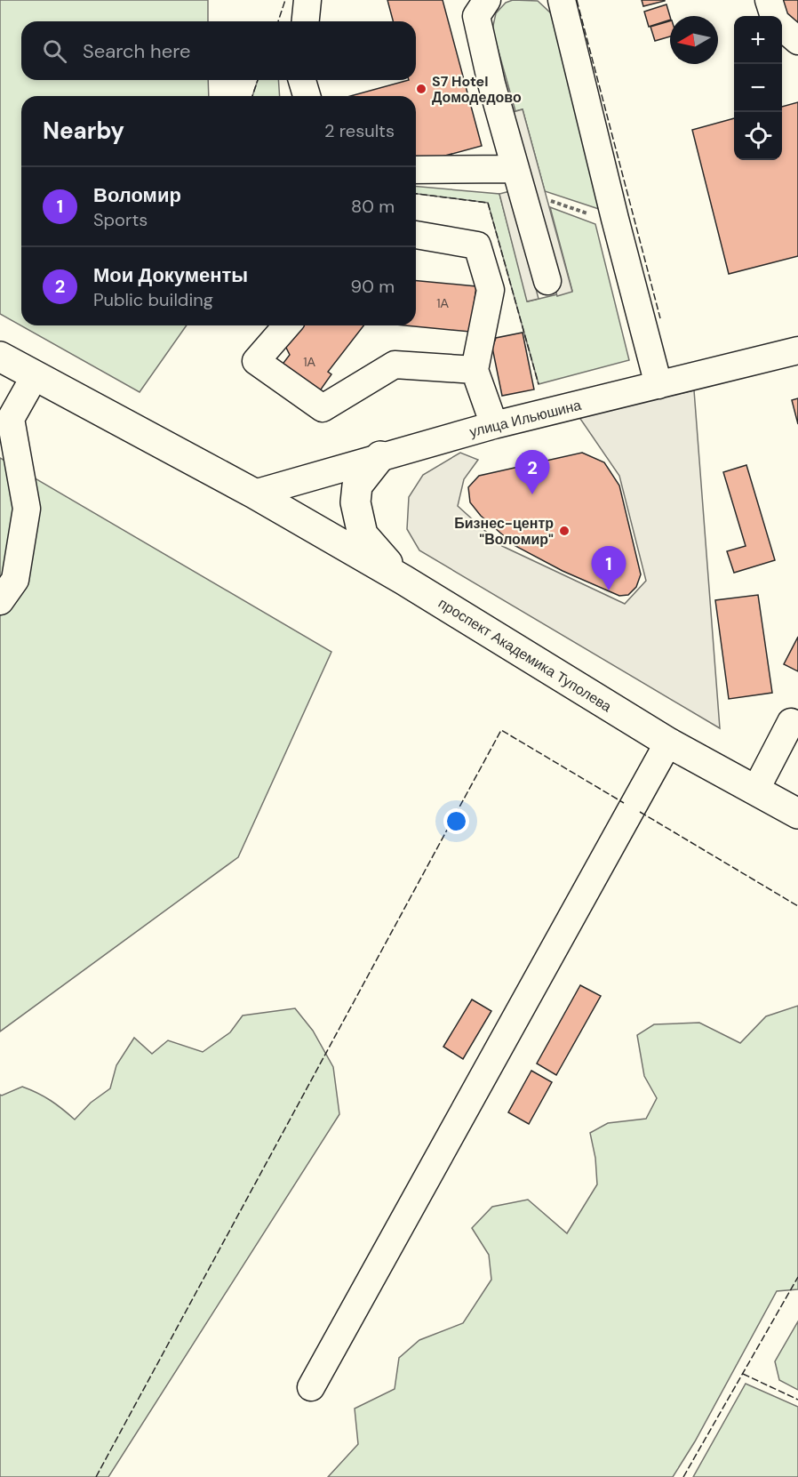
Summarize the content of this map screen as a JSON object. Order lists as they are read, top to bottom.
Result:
{
  "streets": {
    "main road": ["проспект Академика Туполева"],
    "street": ["улица Ильюшина"]
  },
  "crossings": [
    ["улица Ильюшина", "проспект Академика Туполева"]
  ],
  "places": ["S7 Hotel Домодедово", "Бизнес-центр \"Воломир\""],
  "house_numbers": ["1А", "1А"],
  "north": "left",
  "page": {
    "map_buttons": ["+", "−"],
    "search": "Search here",
    "heading": ["Nearby", "2 results"],
    "list": [
      {
        "mark": "1",
        "name": "Воломир",
        "note": "Sports",
        "value": "80 m"
      },
      {
        "mark": "2",
        "name": "Мои Документы",
        "note": "Public building",
        "value": "90 m"
      }
    ],
    "pins": ["2", "1"]
  }
}
